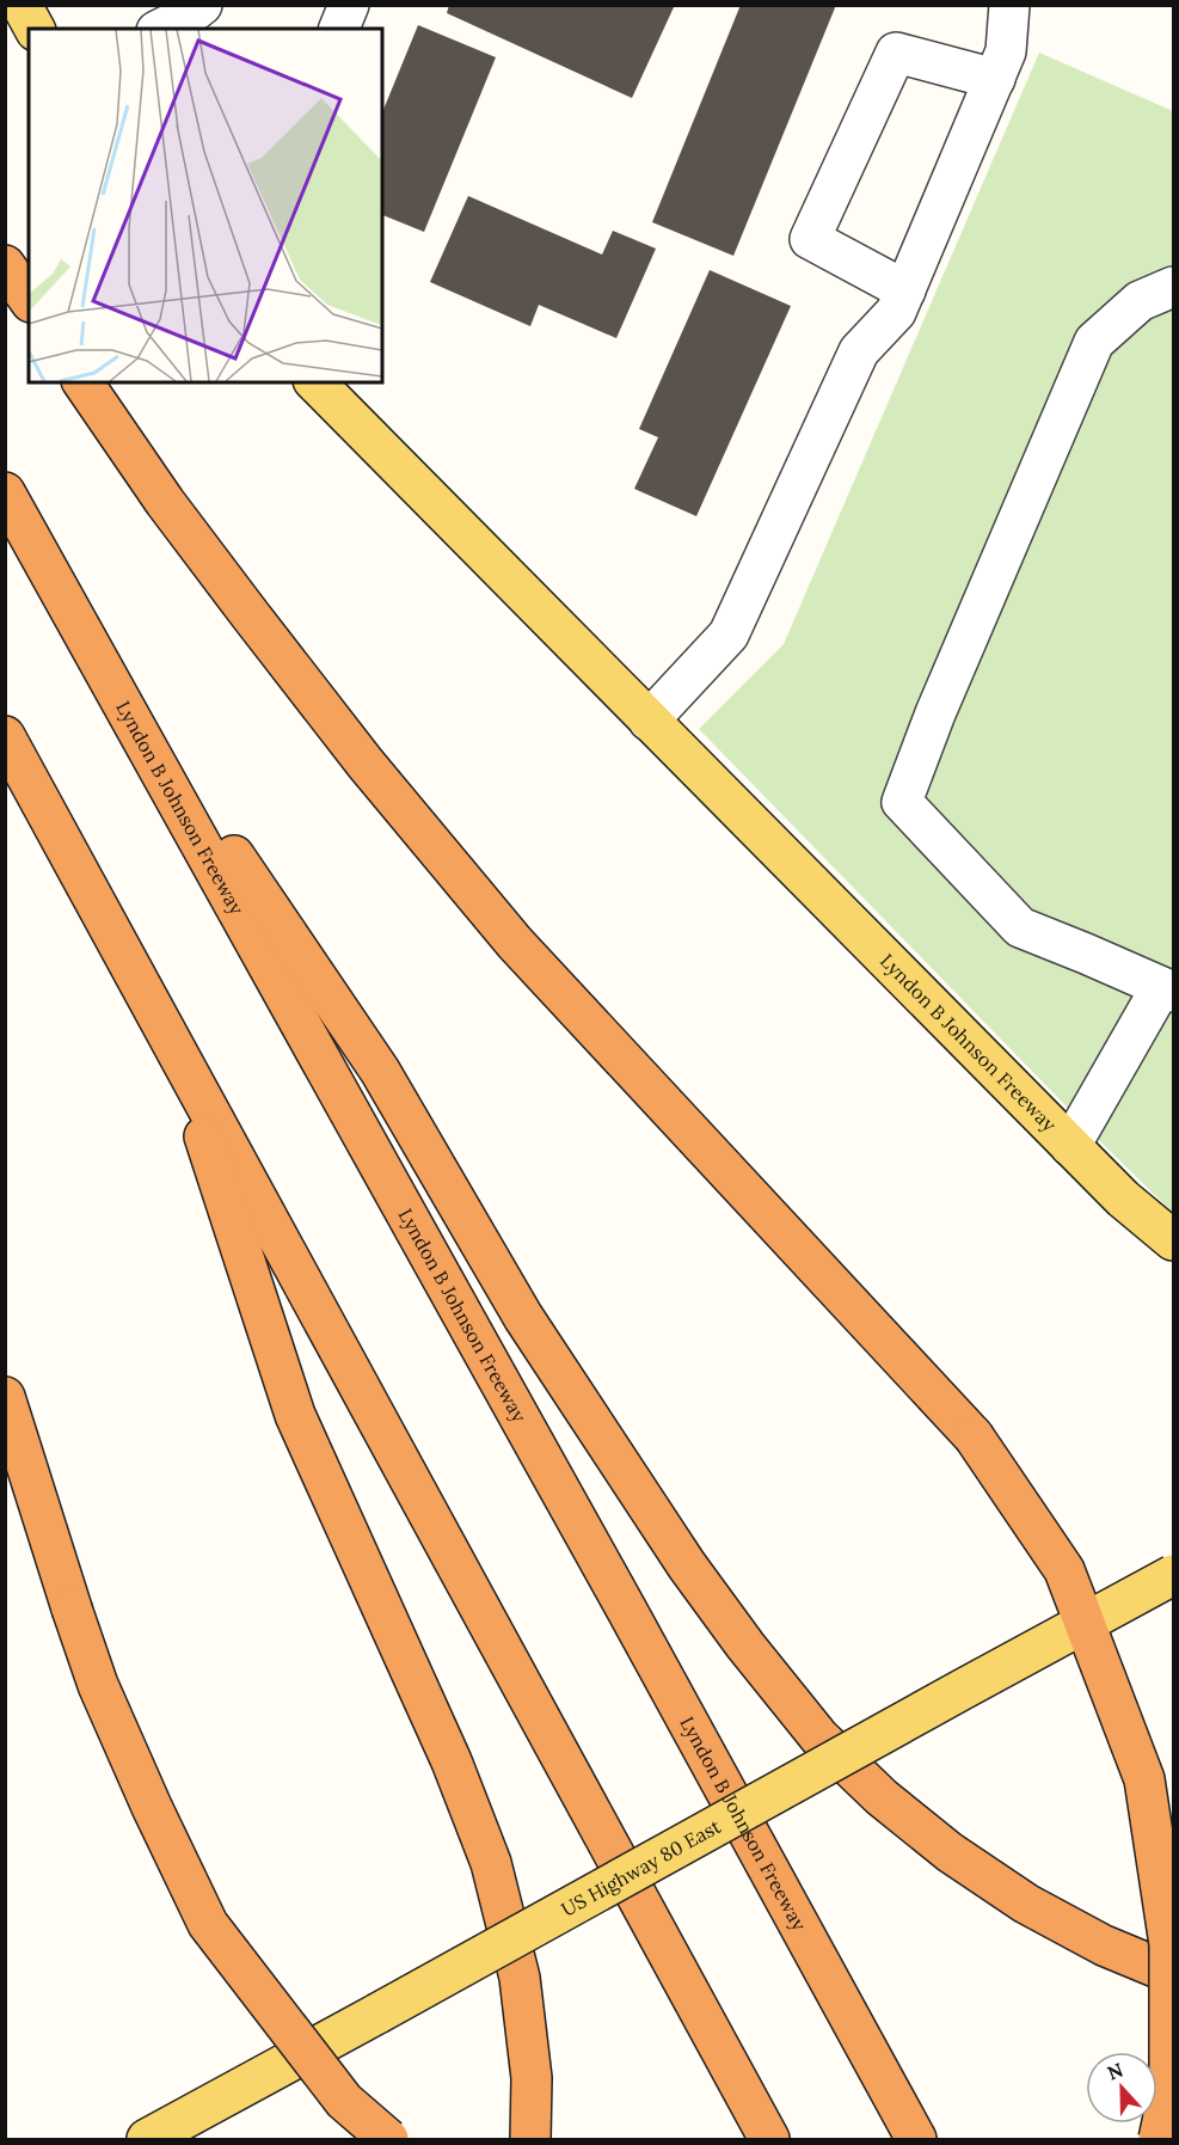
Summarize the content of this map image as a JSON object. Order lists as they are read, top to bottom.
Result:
{
  "streets": {
    "highway": ["Lyndon B Johnson Freeway"],
    "main road": ["US Highway 80 East"]
  },
  "north": "top"
}
